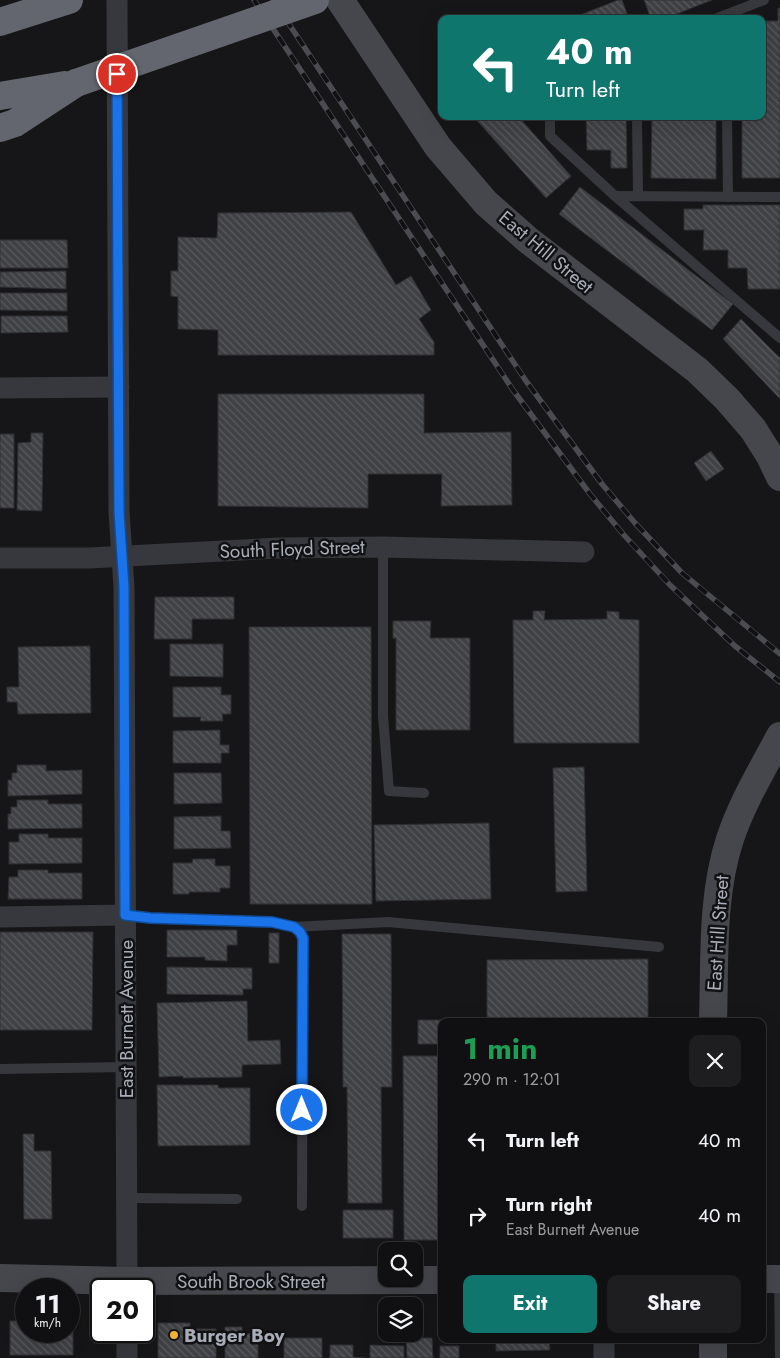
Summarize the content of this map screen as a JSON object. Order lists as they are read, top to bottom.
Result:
{
  "streets": {
    "street": [
      "East Hill Street",
      "South Floyd Street",
      "East Burnett Avenue",
      "South Brook Street"
    ]
  },
  "crossings": [
    ["South Floyd Street", "East Burnett Avenue"]
  ],
  "places": ["Burger Boy"],
  "page": {
    "turn": ["40 m", "Turn left"],
    "heading": ["1 min", "290 m · 12:01"],
    "list": [
      {
        "name": "Turn left",
        "value": "40 m"
      },
      {
        "name": "Turn right",
        "note": "East Burnett Avenue",
        "value": "40 m"
      }
    ],
    "buttons": ["Exit", "Share"],
    "speed": "11 km/h",
    "limit": "20"
  }
}
